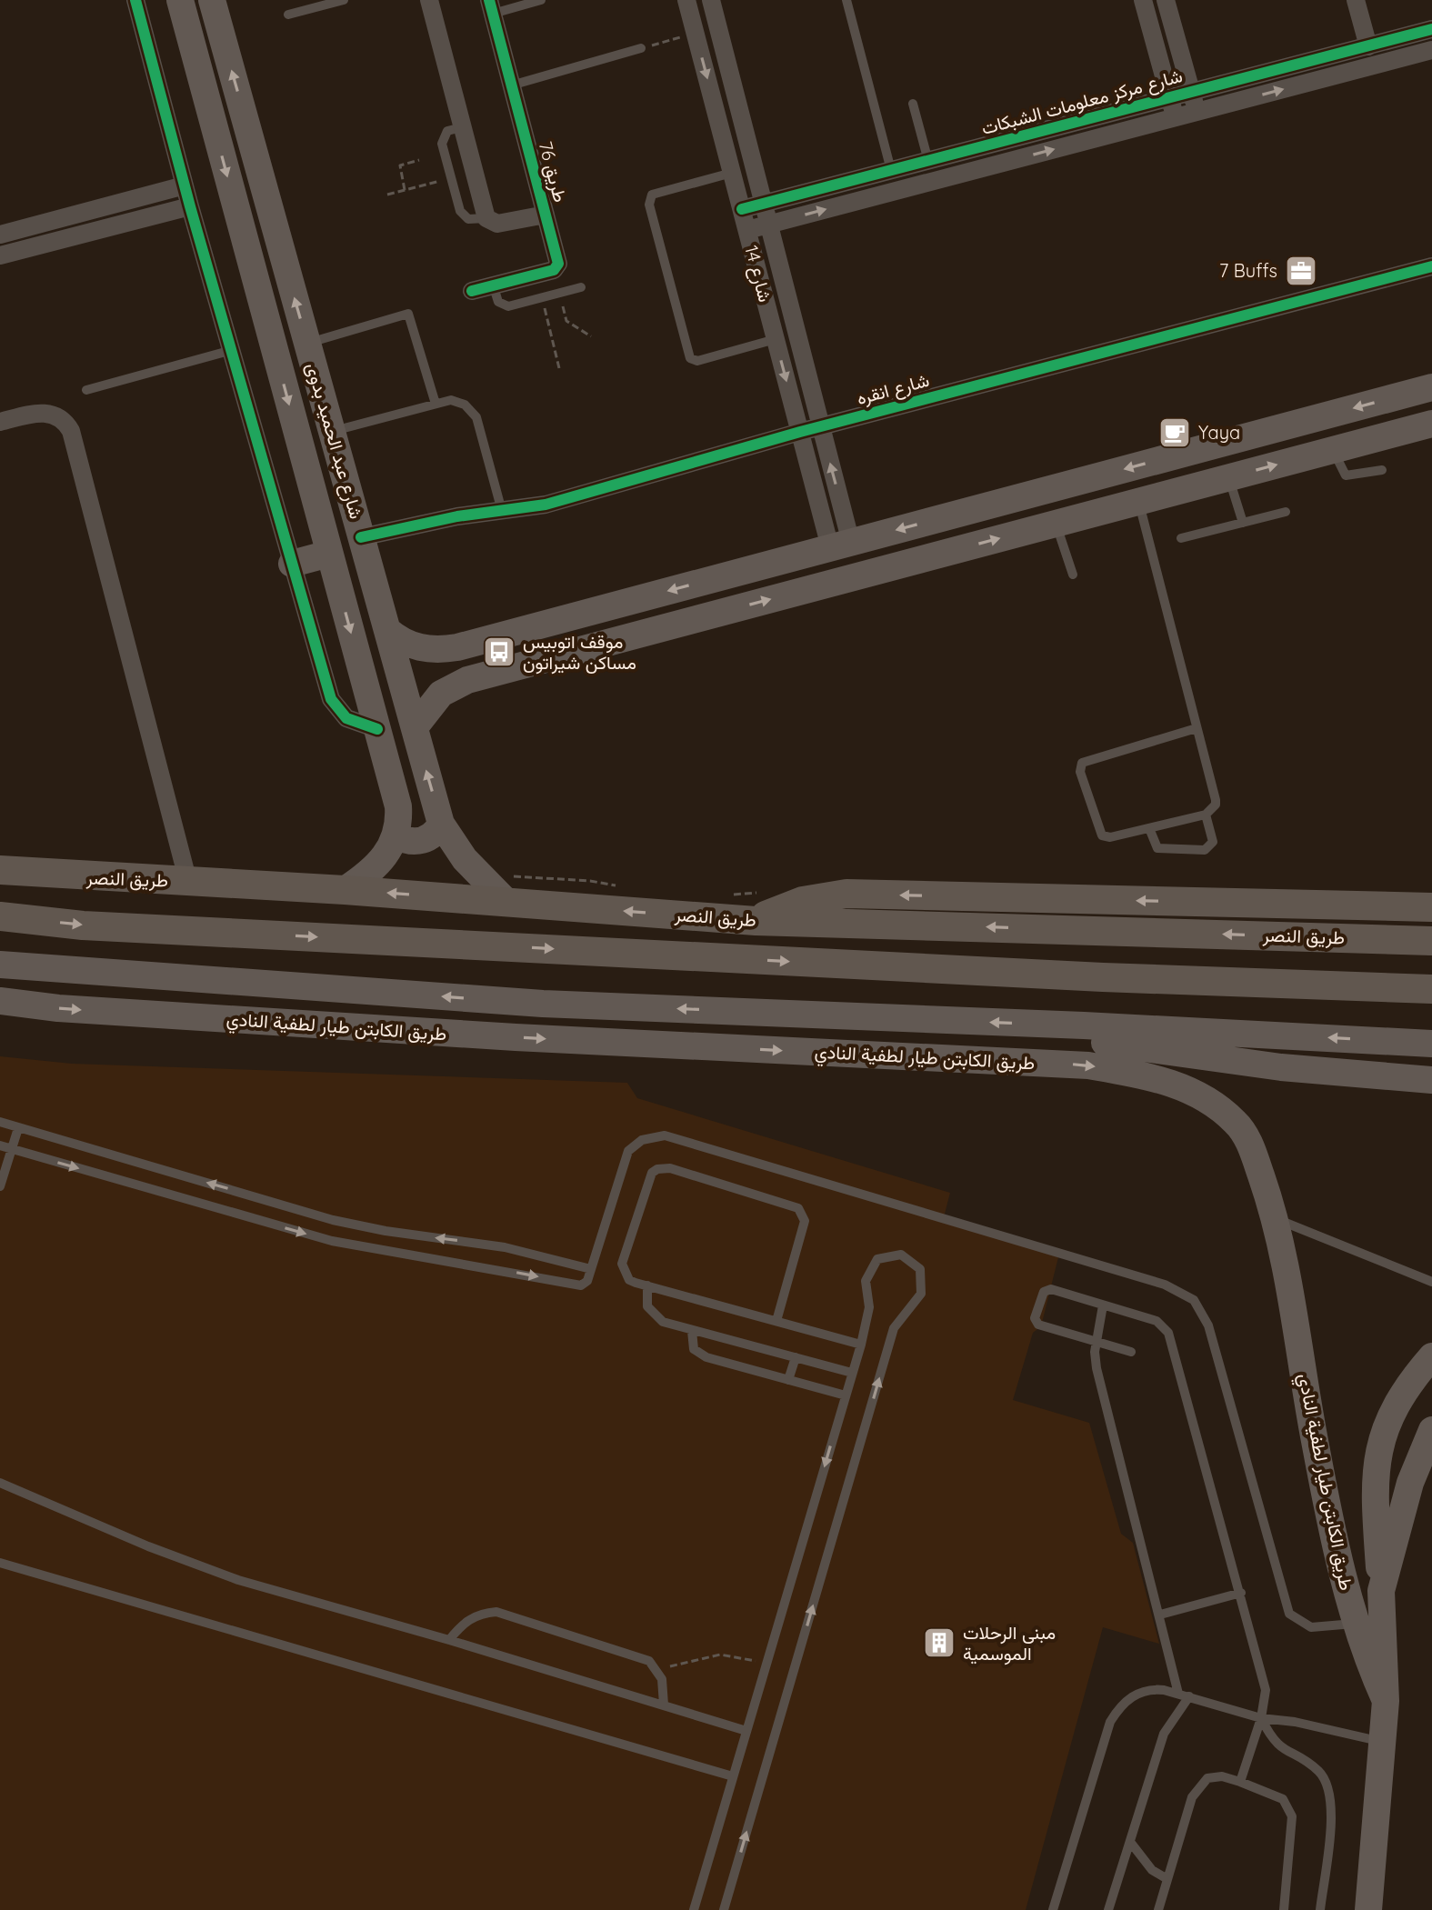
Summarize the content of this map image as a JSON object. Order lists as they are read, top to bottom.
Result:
{
  "streets": {
    "main road": ["شارع عبد الحميد بدوى", "طريق النصر", "طريق الكابتن طيار لطفية النادي"],
    "street": [
      "شارع مركز معلومات الشبكات",
      "طريق 76",
      "شارع 14",
      "شارع انقره"
    ]
  },
  "crossings": [
    ["شارع مركز معلومات الشبكات", "شارع 14"],
    ["شارع 14", "شارع انقره"],
    ["شارع انقره", "شارع عبد الحميد بدوى"],
    ["شارع عبد الحميد بدوى", "طريق النصر"]
  ],
  "places": {
    "office": ["7 Buffs"],
    "cafe": ["Yaya"],
    "bus stop": ["موقف اتوبيس مساكن شيراتون"],
    "building": ["مبنى الرحلات الموسمية"]
  }
}
